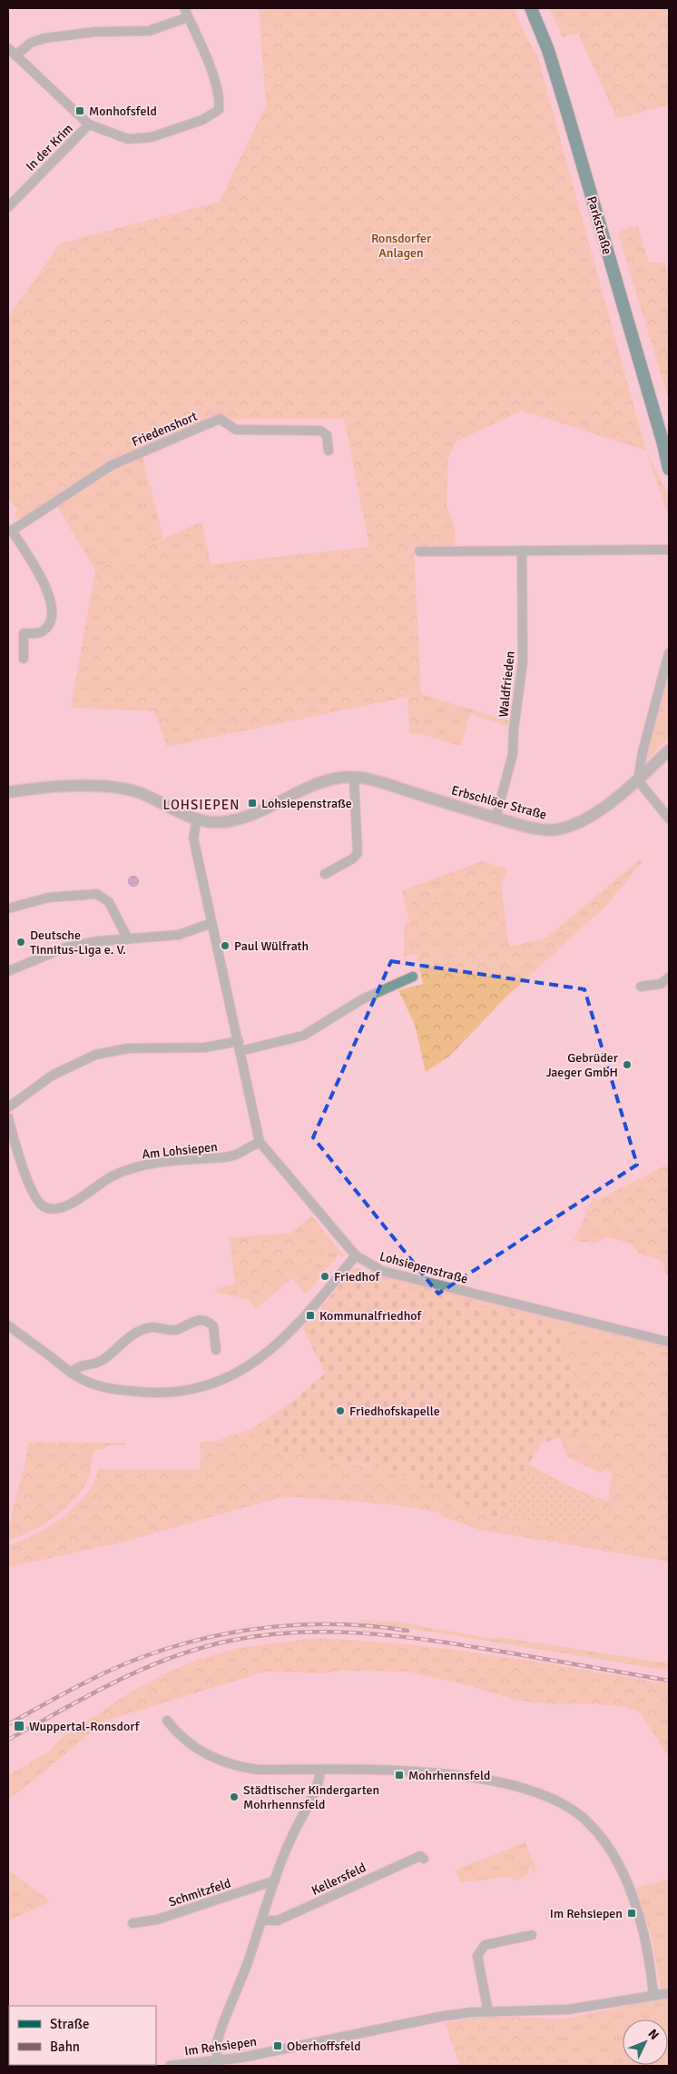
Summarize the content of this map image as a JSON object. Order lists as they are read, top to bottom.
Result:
{
  "streets": {
    "main road": ["Parkstraße"],
    "street": [
      "In der Krim",
      "Friedenshort",
      "Waldfrieden",
      "Erbschlöer Straße",
      "Am Lohsiepen",
      "Lohsiepenstraße",
      "Kellersfeld",
      "Schmitzfeld",
      "Im Rehsiepen"
    ]
  },
  "crossings": [
    ["Waldfrieden", "Erbschlöer Straße"],
    ["Erbschlöer Straße", "Lohsiepenstraße"],
    ["Am Lohsiepen", "Lohsiepenstraße"]
  ],
  "districts": ["LOHSIEPEN"],
  "parks": ["Ronsdorfer Anlagen"],
  "places": {
    "transit": [
      "Monhofsfeld",
      "Lohsiepenstraße",
      "Kommunalfriedhof",
      "Wuppertal-Ronsdorf",
      "Mohrhennsfeld",
      "Im Rehsiepen",
      "Oberhoffsfeld"
    ],
    "other": [
      "Deutsche Tinnitus-Liga e. V.",
      "Paul Wülfrath",
      "Gebrüder Jaeger GmbH",
      "Friedhof",
      "Friedhofskapelle",
      "Städtischer Kindergarten Mohrhennsfeld"
    ]
  },
  "legend": ["Straße", "Bahn"],
  "north": "top right"
}
